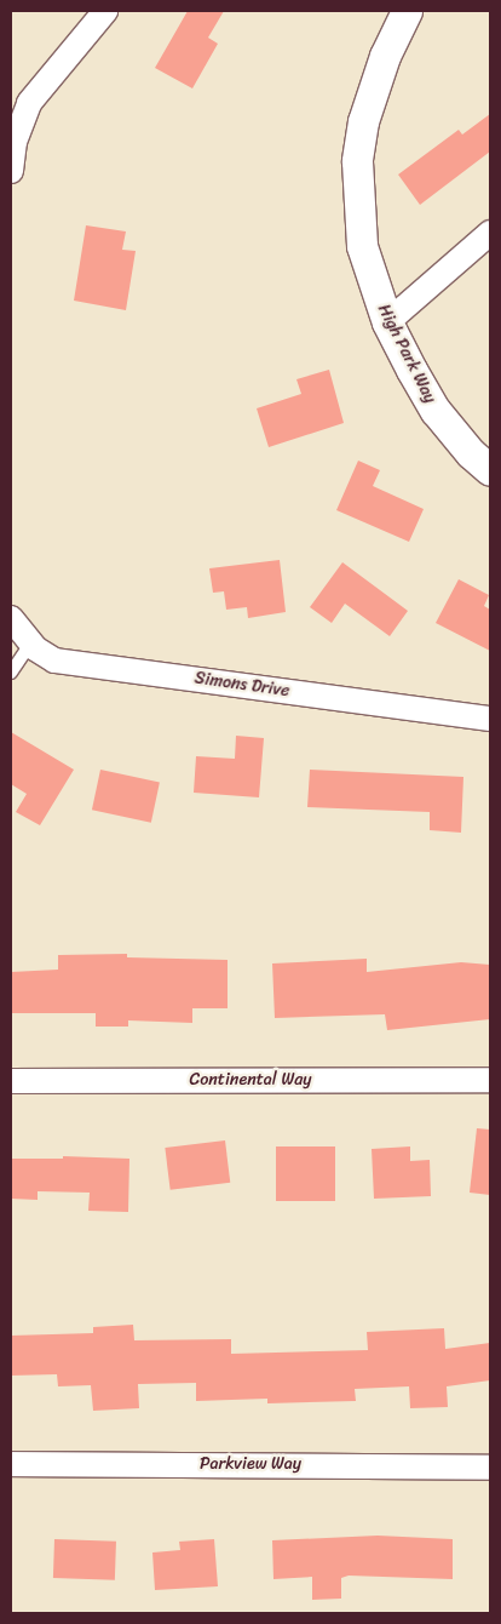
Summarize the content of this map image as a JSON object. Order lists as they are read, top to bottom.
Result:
{
  "streets": {
    "street": [
      "High Park Way",
      "Simons Drive",
      "Continental Way",
      "Parkview Way"
    ]
  }
}
